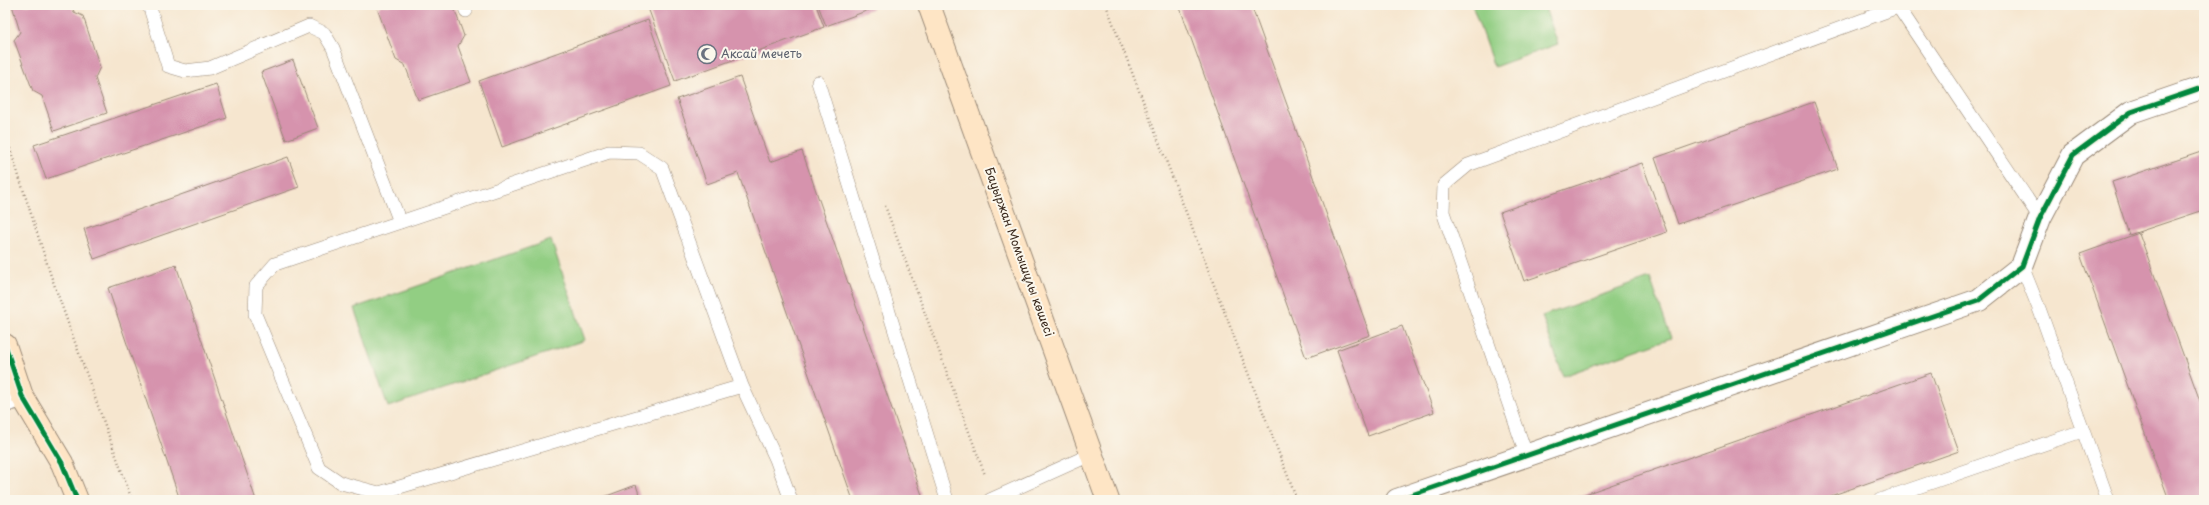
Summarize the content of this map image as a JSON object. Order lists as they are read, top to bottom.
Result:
{
  "streets": {
    "main road": ["Бауыржан Момышұлы көшесі"]
  },
  "places": {
    "mosque": ["Аксай мечеть"]
  }
}
